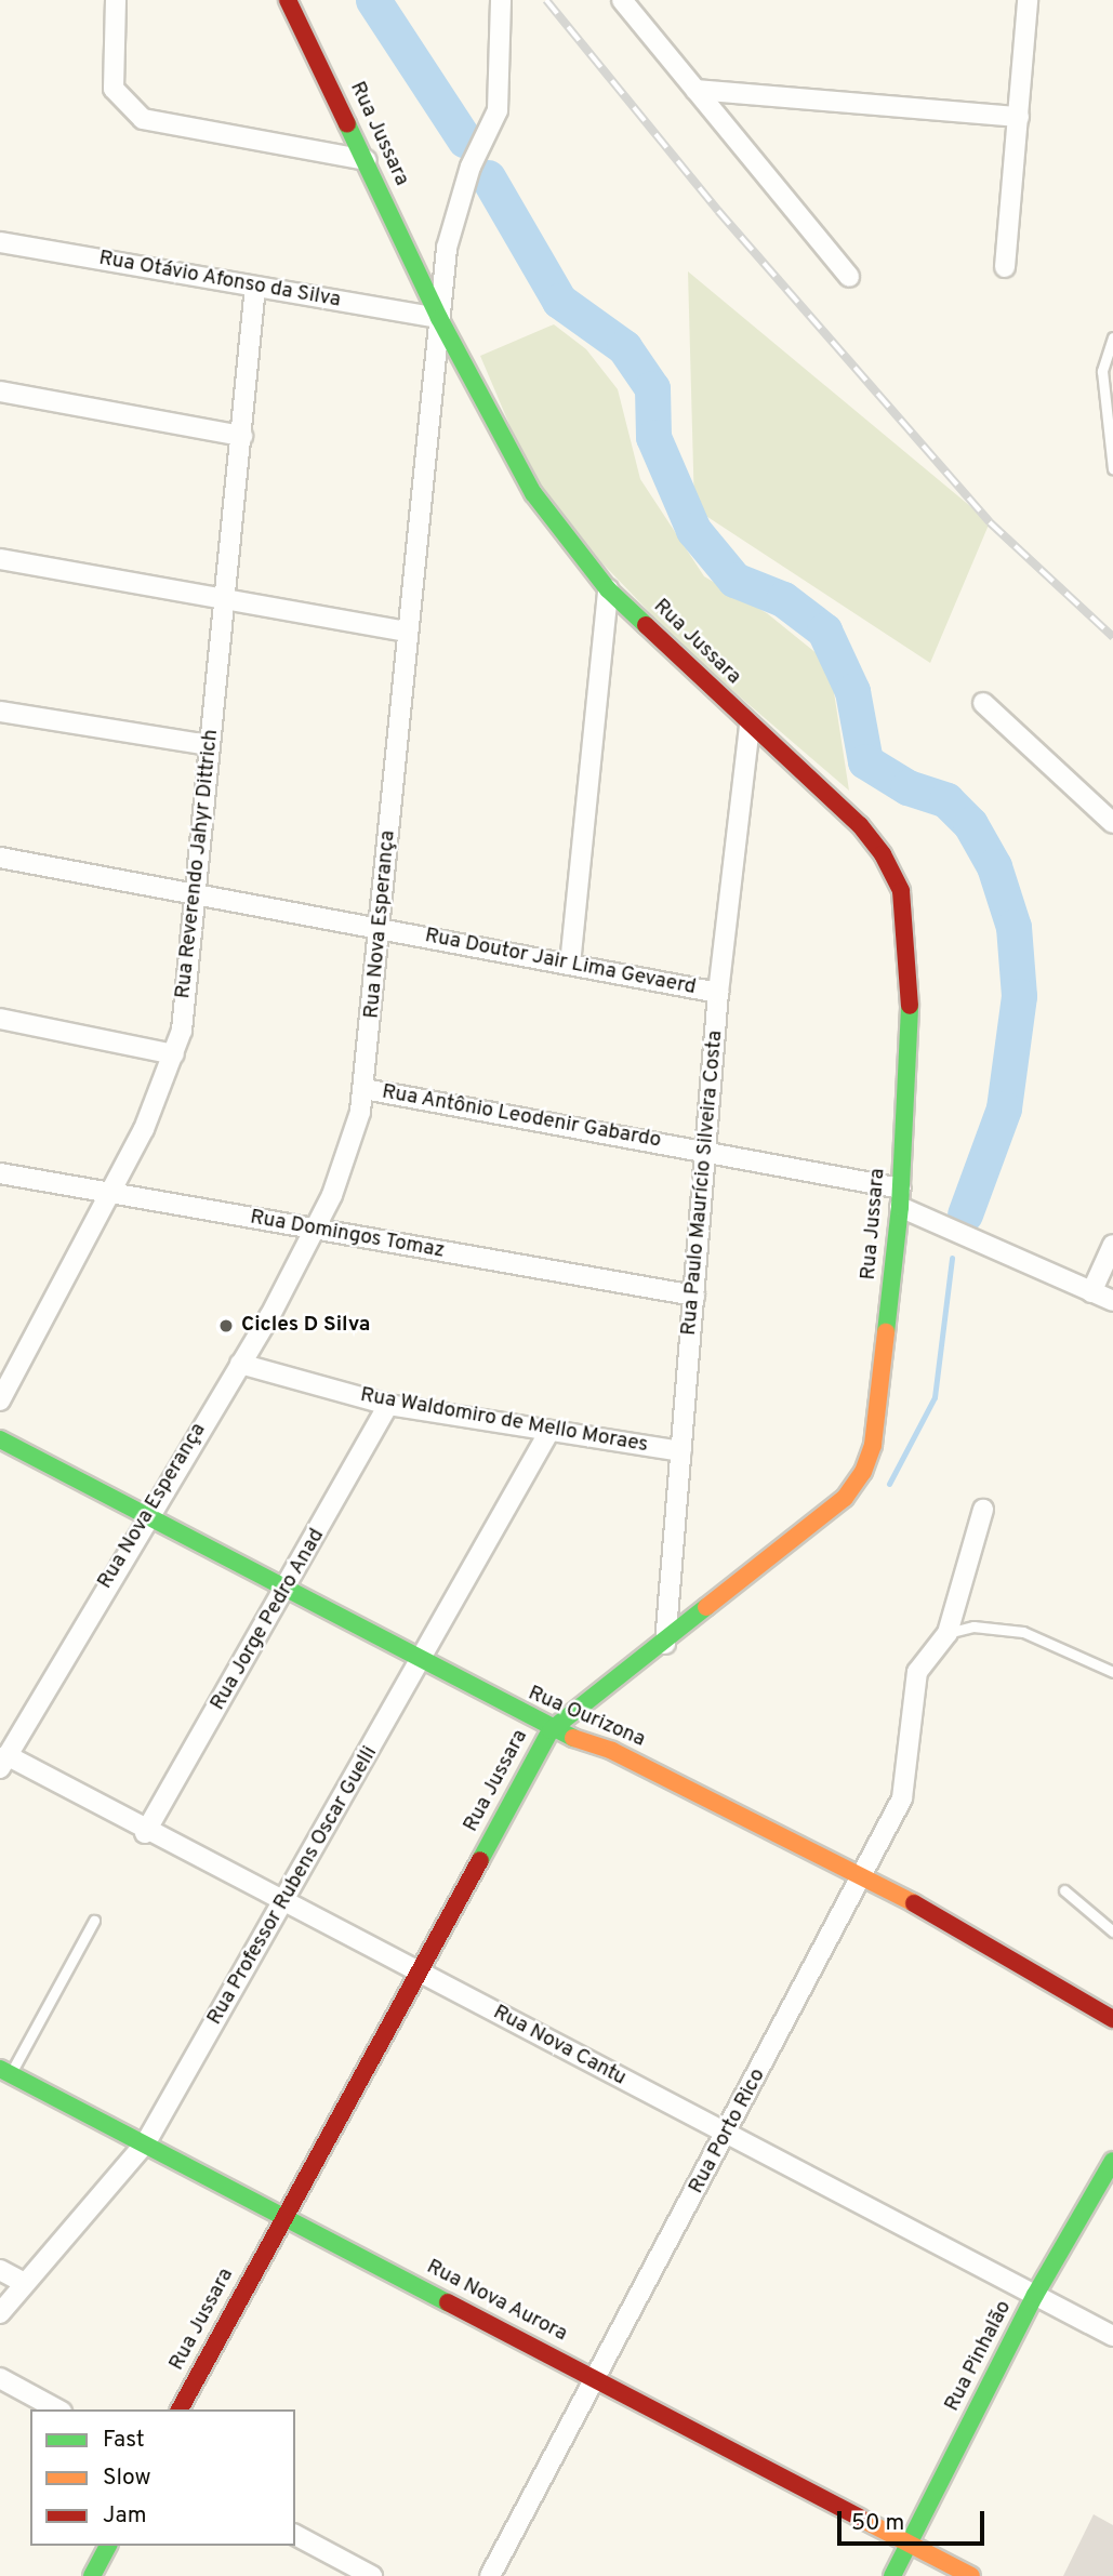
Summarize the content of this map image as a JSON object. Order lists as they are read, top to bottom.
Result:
{
  "streets": {
    "street": [
      "Rua Jussara",
      "Rua Otávio Afonso da Silva",
      "Rua Reverendo Jahyr Dittrich",
      "Rua Nova Esperança",
      "Rua Doutor Jair Lima Gevaerd",
      "Rua Antônio Leodenir Gabardo",
      "Rua Paulo Maurício Silveira Costa",
      "Rua Domingos Tomaz",
      "Rua Waldomiro de Mello Moraes",
      "Rua Jorge Pedro Anad",
      "Rua Ourizona",
      "Rua Professor Rubens Oscar Guelli",
      "Rua Nova Cantu",
      "Rua Porto Rico",
      "Rua Nova Aurora",
      "Rua Pinhalão"
    ]
  },
  "crossings": [
    ["Rua Jussara", "Rua Otávio Afonso da Silva"],
    ["Rua Jussara", "Rua Nova Esperança"],
    ["Rua Jussara", "Rua Antônio Leodenir Gabardo"],
    ["Rua Jussara", "Rua Paulo Maurício Silveira Costa"],
    ["Rua Jussara", "Rua Ourizona"],
    ["Rua Jussara", "Rua Nova Cantu"],
    ["Rua Jussara", "Rua Nova Aurora"],
    ["Rua Otávio Afonso da Silva", "Rua Reverendo Jahyr Dittrich"],
    ["Rua Otávio Afonso da Silva", "Rua Nova Esperança"],
    ["Rua Reverendo Jahyr Dittrich", "Rua Doutor Jair Lima Gevaerd"],
    ["Rua Reverendo Jahyr Dittrich", "Rua Domingos Tomaz"],
    ["Rua Nova Esperança", "Rua Doutor Jair Lima Gevaerd"],
    ["Rua Nova Esperança", "Rua Antônio Leodenir Gabardo"],
    ["Rua Nova Esperança", "Rua Domingos Tomaz"],
    ["Rua Nova Esperança", "Rua Waldomiro de Mello Moraes"],
    ["Rua Nova Esperança", "Rua Ourizona"],
    ["Rua Nova Esperança", "Rua Nova Cantu"],
    ["Rua Doutor Jair Lima Gevaerd", "Rua Paulo Maurício Silveira Costa"],
    ["Rua Antônio Leodenir Gabardo", "Rua Paulo Maurício Silveira Costa"],
    ["Rua Paulo Maurício Silveira Costa", "Rua Domingos Tomaz"],
    ["Rua Paulo Maurício Silveira Costa", "Rua Waldomiro de Mello Moraes"],
    ["Rua Waldomiro de Mello Moraes", "Rua Jorge Pedro Anad"],
    ["Rua Waldomiro de Mello Moraes", "Rua Professor Rubens Oscar Guelli"],
    ["Rua Jorge Pedro Anad", "Rua Ourizona"],
    ["Rua Jorge Pedro Anad", "Rua Nova Cantu"],
    ["Rua Ourizona", "Rua Professor Rubens Oscar Guelli"],
    ["Rua Ourizona", "Rua Porto Rico"],
    ["Rua Professor Rubens Oscar Guelli", "Rua Nova Cantu"],
    ["Rua Professor Rubens Oscar Guelli", "Rua Nova Aurora"],
    ["Rua Nova Cantu", "Rua Porto Rico"],
    ["Rua Nova Cantu", "Rua Pinhalão"],
    ["Rua Porto Rico", "Rua Nova Aurora"],
    ["Rua Nova Aurora", "Rua Pinhalão"]
  ],
  "places": ["Cicles D Silva"],
  "legend": ["Fast", "Slow", "Jam"],
  "scale_bar": "50 m"
}
